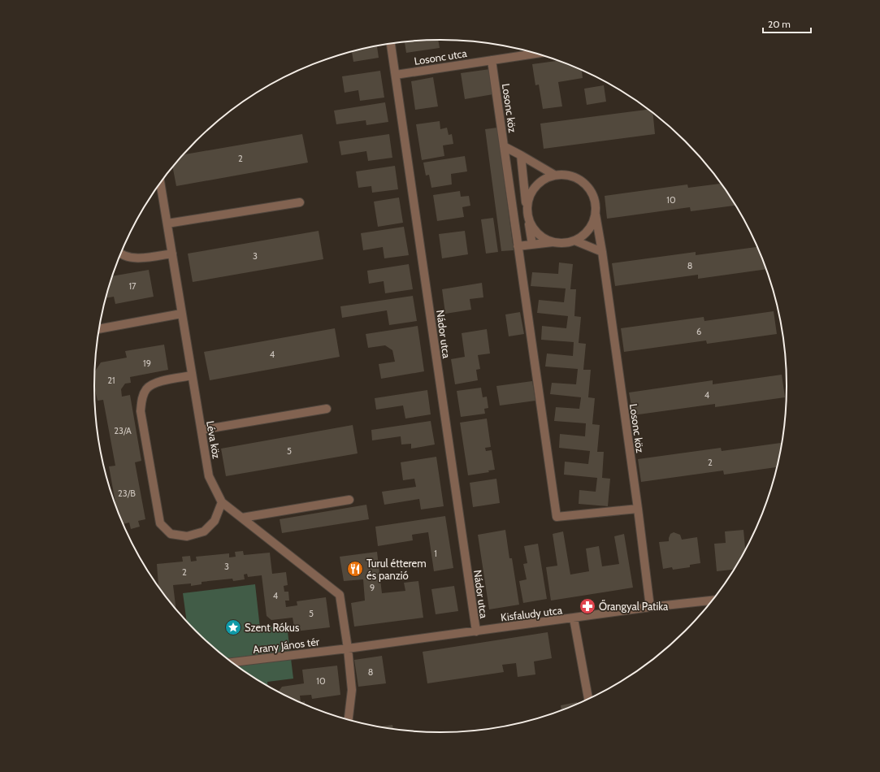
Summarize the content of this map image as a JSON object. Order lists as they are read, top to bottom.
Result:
{
  "streets": {
    "street": [
      "Losonc utca",
      "Losonc köz",
      "Nádor utca",
      "Léva köz",
      "Kisfaludy utca",
      "Arany János tér"
    ]
  },
  "crossings": [
    ["Losonc utca", "Losonc köz"],
    ["Losonc utca", "Nádor utca"],
    ["Losonc köz", "Kisfaludy utca"],
    ["Nádor utca", "Kisfaludy utca"],
    ["Léva köz", "Kisfaludy utca"],
    ["Léva köz", "Arany János tér"],
    ["Kisfaludy utca", "Arany János tér"]
  ],
  "places": {
    "restaurant": ["Turul étterem és panzió"],
    "pharmacy": ["Őrangyal Patika"],
    "place": ["Szent Rókus"]
  },
  "house_numbers": [
    "2",
    "10",
    "3",
    "8",
    "17",
    "6",
    "4",
    "19",
    "21",
    "4",
    "23/A",
    "5",
    "2",
    "23/B",
    "1",
    "3",
    "2",
    "9",
    "4",
    "5",
    "8",
    "10"
  ],
  "scale_bar": "20 m"
}
